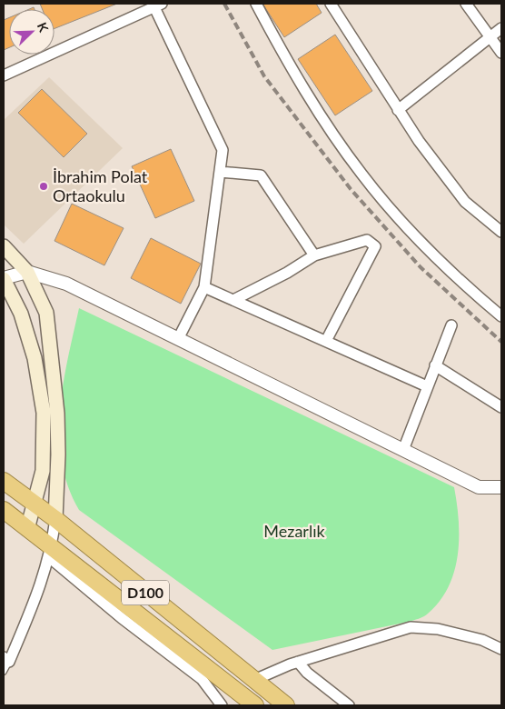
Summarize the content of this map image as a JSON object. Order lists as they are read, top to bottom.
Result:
{
  "streets": {
    "highway": ["D100"]
  },
  "parks": ["Mezarlık"],
  "places": ["İbrahim Polat Ortaokulu"],
  "north": "top right"
}
